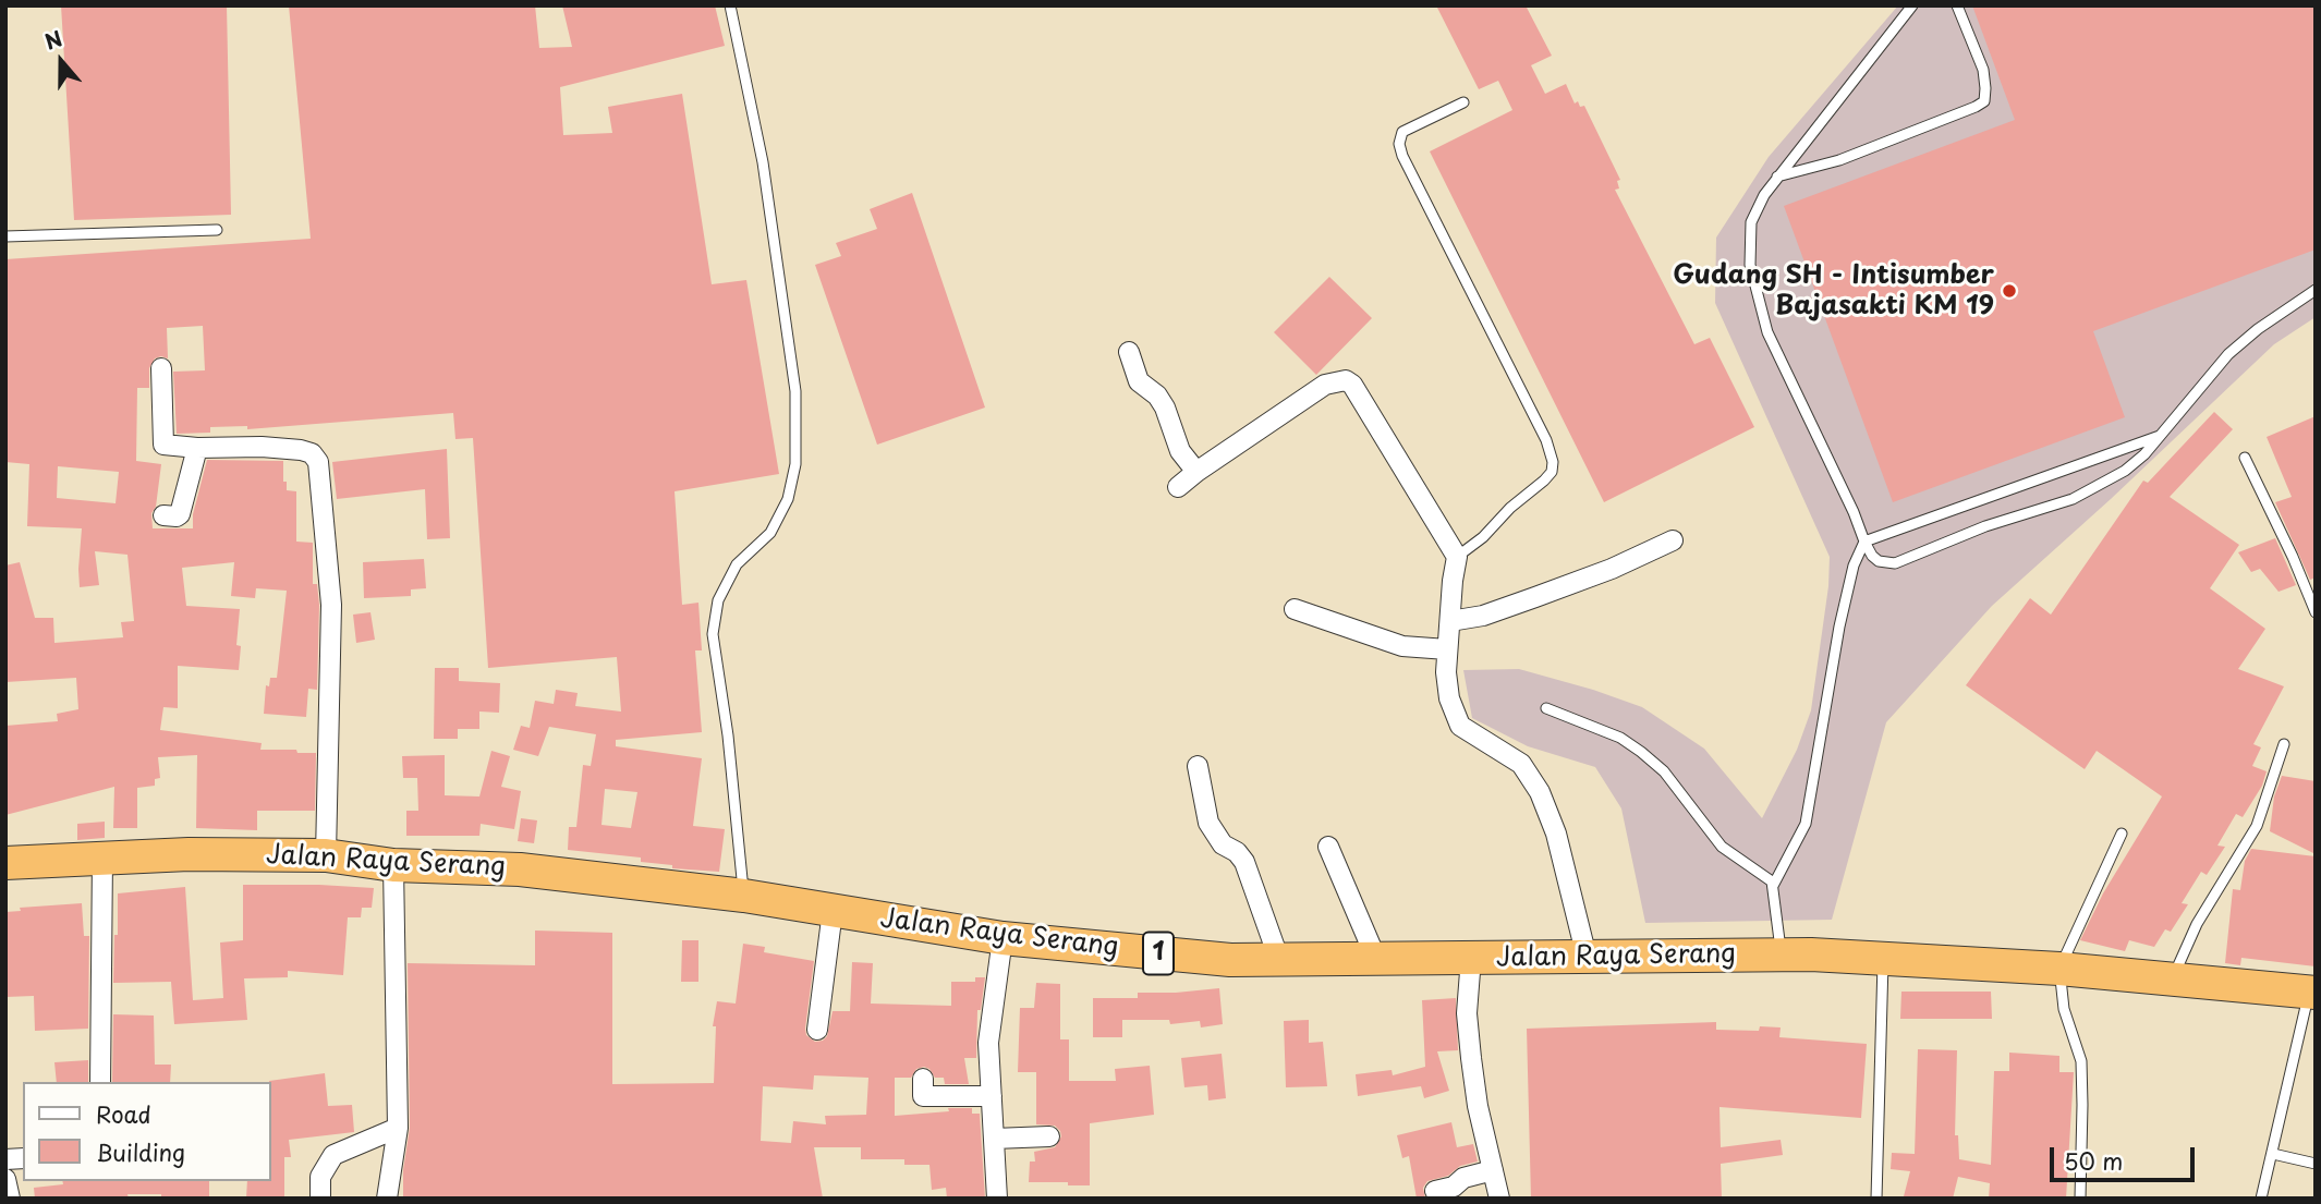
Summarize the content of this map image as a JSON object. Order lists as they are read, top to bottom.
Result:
{
  "streets": {
    "highway": ["Jalan Raya Serang", "1"]
  },
  "places": ["Gudang SH - Intisumber Bajasakti KM 19"],
  "legend": ["Road", "Building"],
  "scale_bar": "50 m",
  "north": "top"
}
